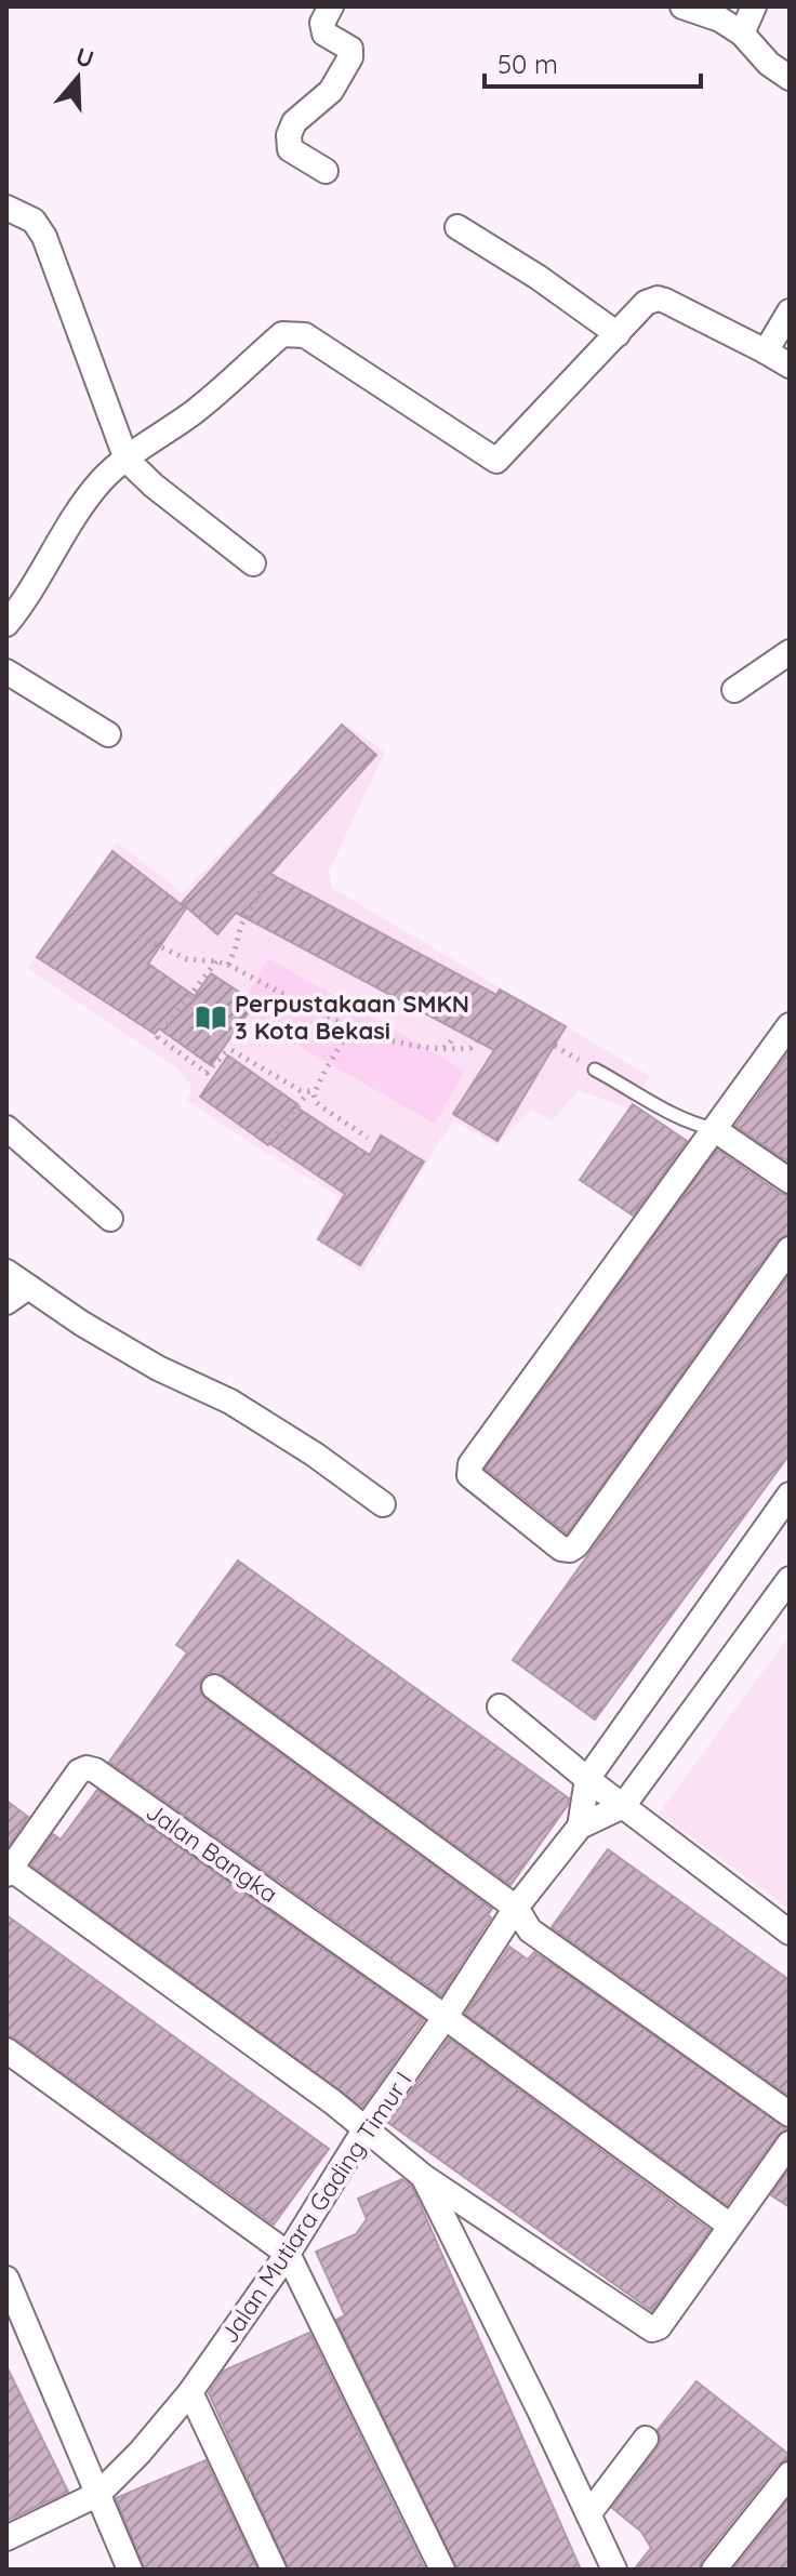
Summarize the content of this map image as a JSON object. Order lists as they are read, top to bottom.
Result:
{
  "streets": {
    "street": ["Jalan Bangka", "Jalan Mutiara Gading Timur I"]
  },
  "crossings": [
    ["Jalan Bangka", "Jalan Mutiara Gading Timur I"]
  ],
  "places": {
    "library": ["Perpustakaan SMKN 3 Kota Bekasi"]
  },
  "scale_bar": "50 m",
  "north": "top"
}
